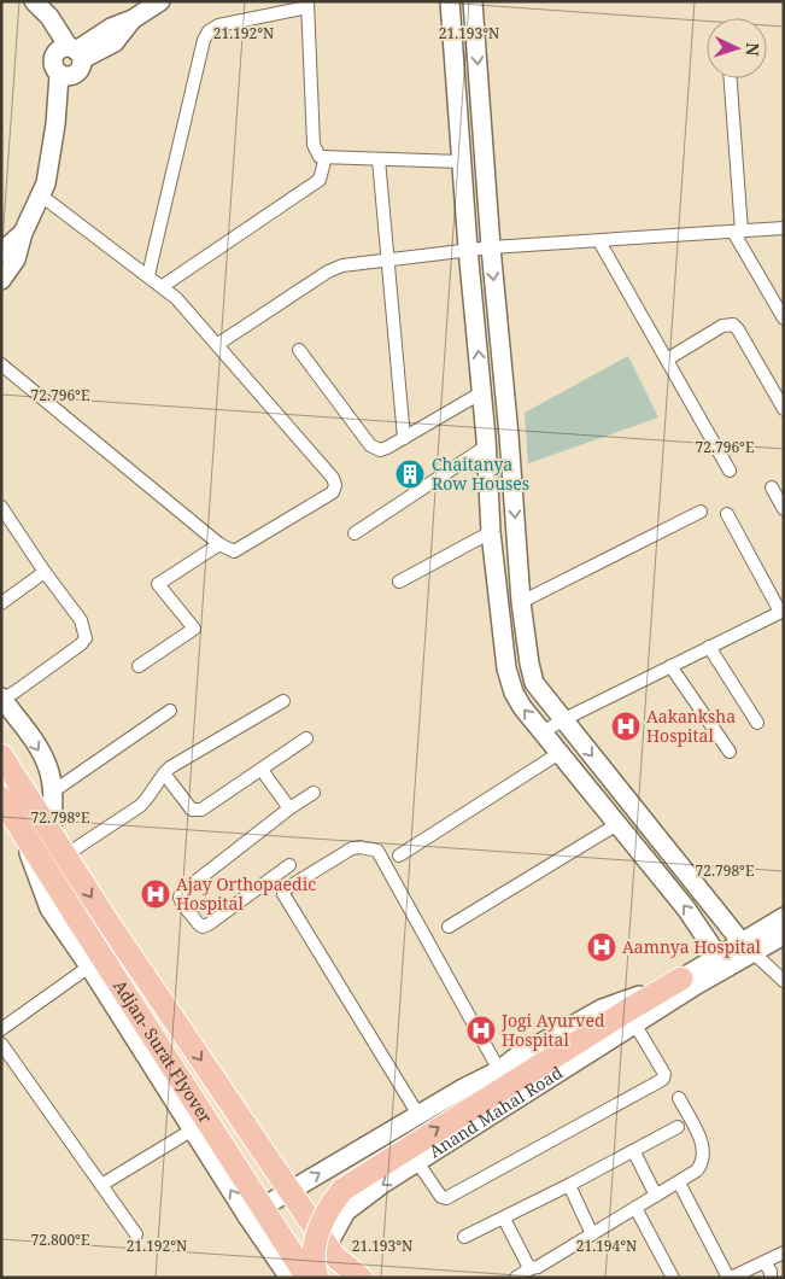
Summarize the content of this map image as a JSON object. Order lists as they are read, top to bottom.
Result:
{
  "streets": {
    "highway": ["Adjan- Surat Flyover"],
    "street": ["Anand Mahal Road"]
  },
  "places": {
    "building": ["Chaitanya Row Houses"],
    "hospital": [
      "Aakanksha Hospital",
      "Ajay Orthopaedic Hospital",
      "Aamnya Hospital",
      "Jogi Ayurved Hospital"
    ]
  },
  "north": "right",
  "coordinates": [
    "21.192°N",
    "21.193°N",
    "72.796°E",
    "72.798°E",
    "72.800°E",
    "21.194°N"
  ]
}
